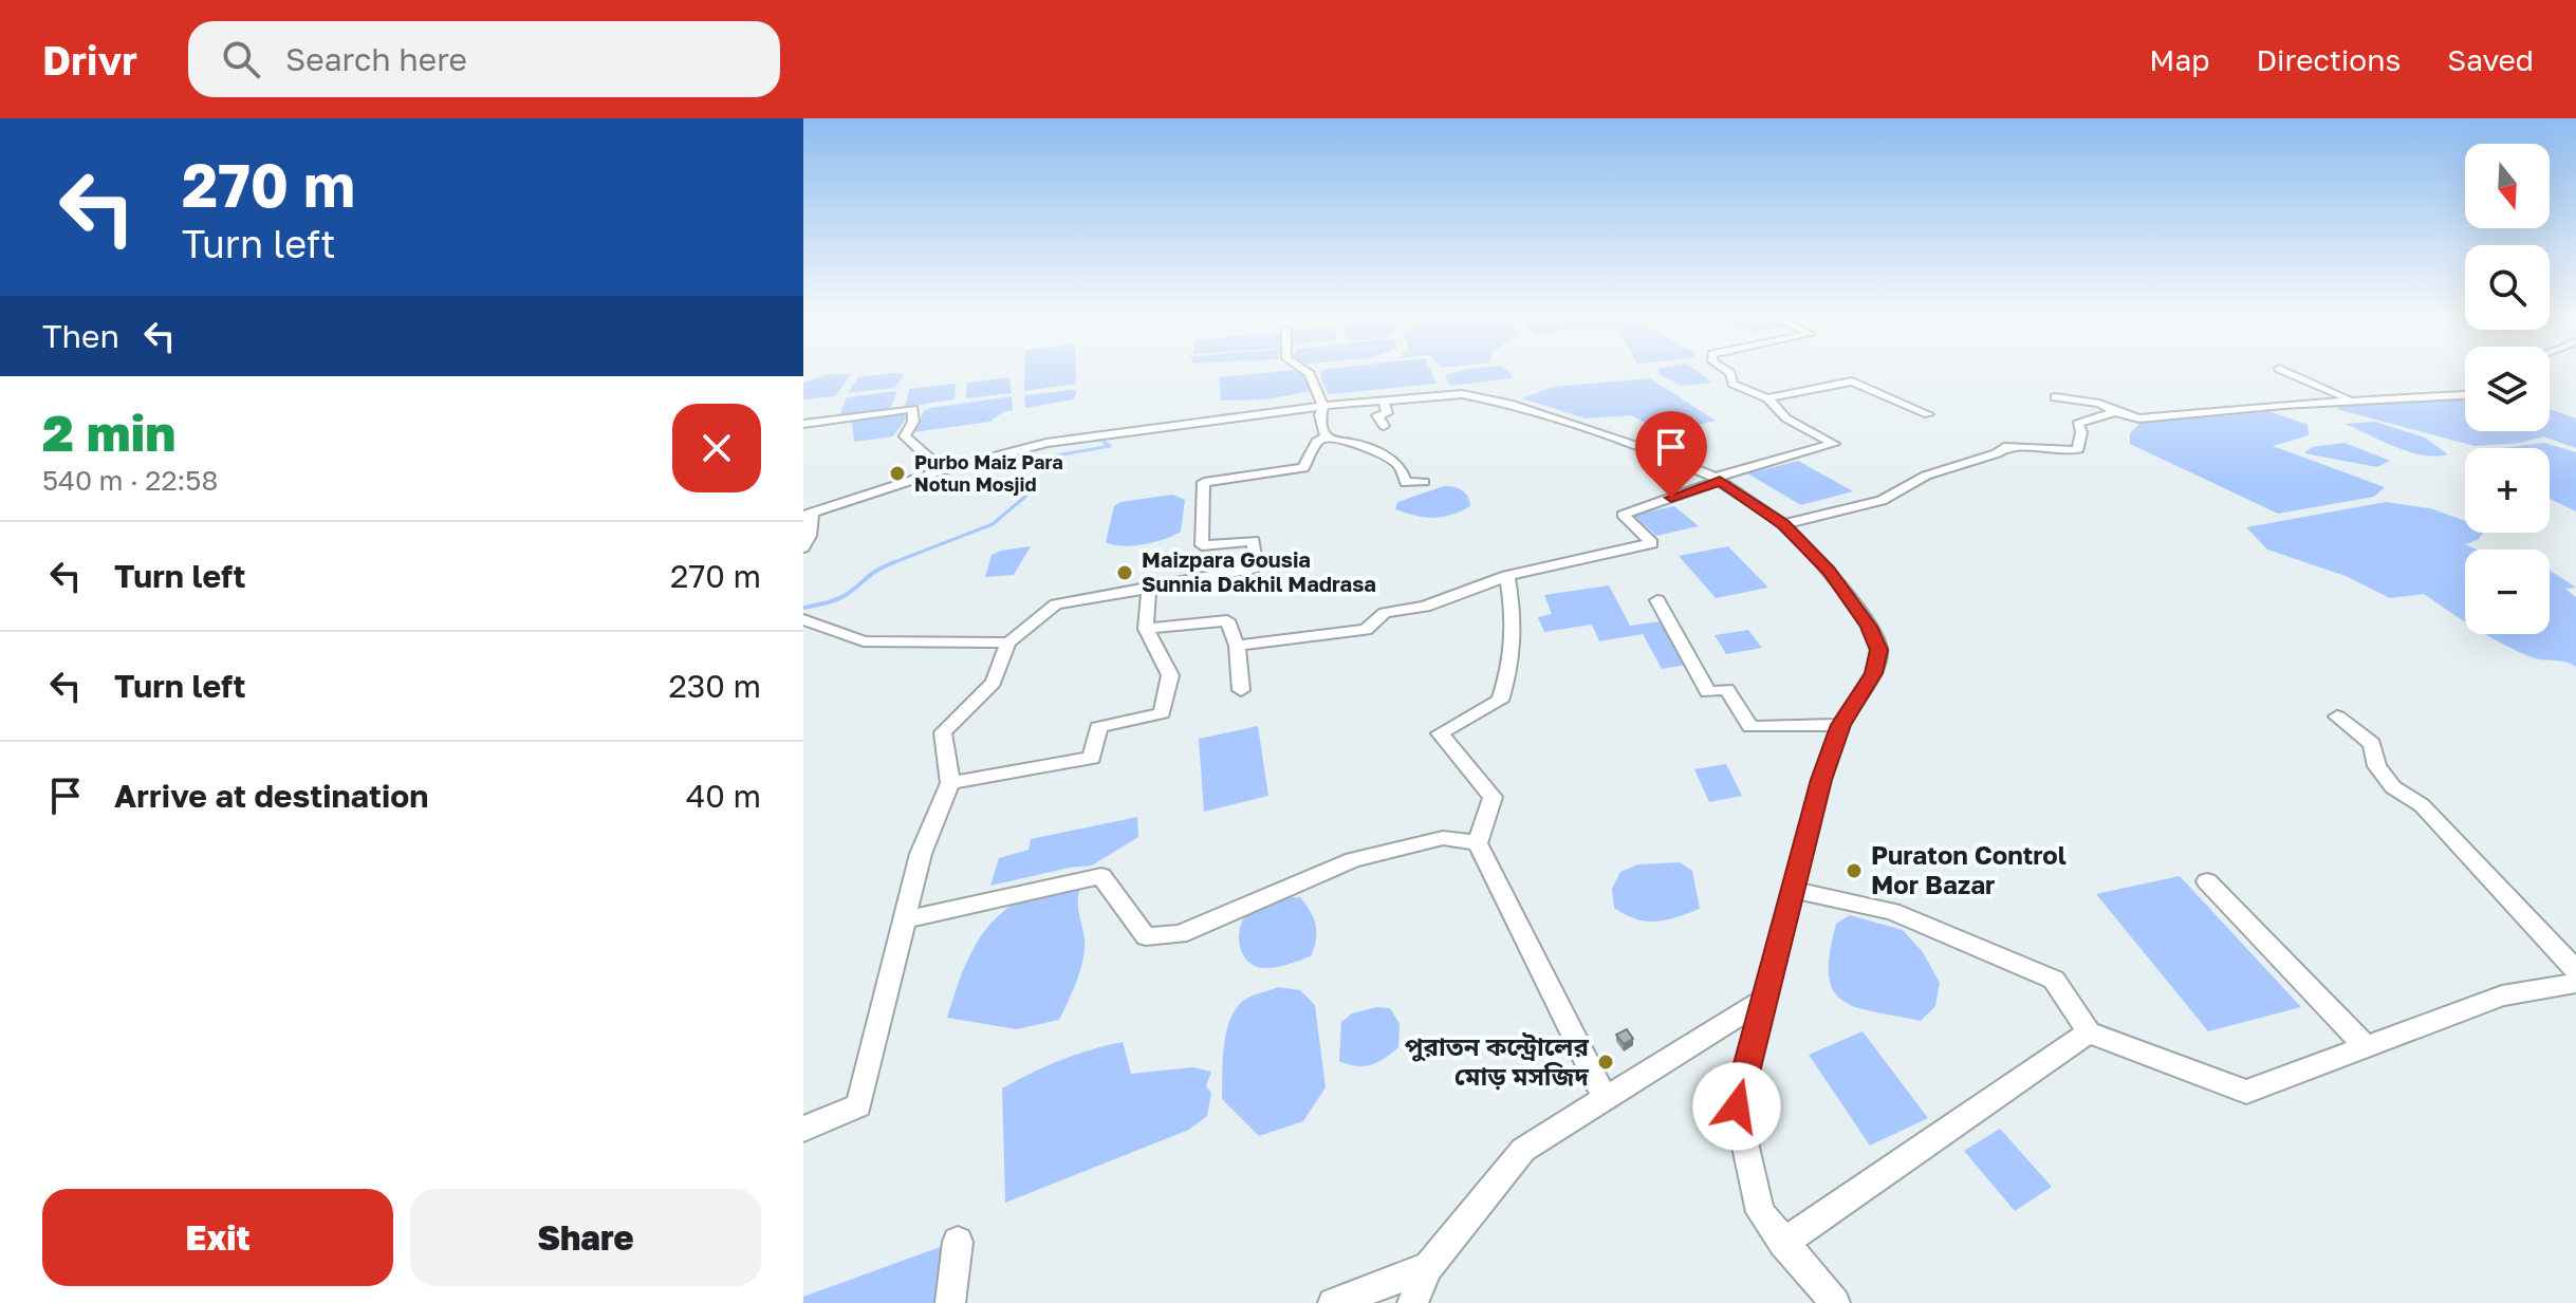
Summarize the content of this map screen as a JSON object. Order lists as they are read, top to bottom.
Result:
{
  "places": [
    "Purbo Maiz Para Notun Mosjid",
    "Maizpara Gousia Sunnia Dakhil Madrasa",
    "Puraton Control Mor Bazar",
    "পুরাতন কন্ট্রোলের মোড় মসজিদ"
  ],
  "north": "bottom",
  "page": {
    "header": "Drivr",
    "search": "Search here",
    "nav": ["Map", "Directions", "Saved"],
    "turn": ["270 m", "Turn left"],
    "map_buttons": ["+", "−"],
    "then": "Then",
    "heading": ["2 min", "540 m · 22:58"],
    "list": [
      {
        "name": "Turn left",
        "value": "270 m"
      },
      {
        "name": "Turn left",
        "value": "230 m"
      },
      {
        "name": "Arrive at destination",
        "value": "40 m"
      }
    ],
    "buttons": ["Exit", "Share"]
  }
}
